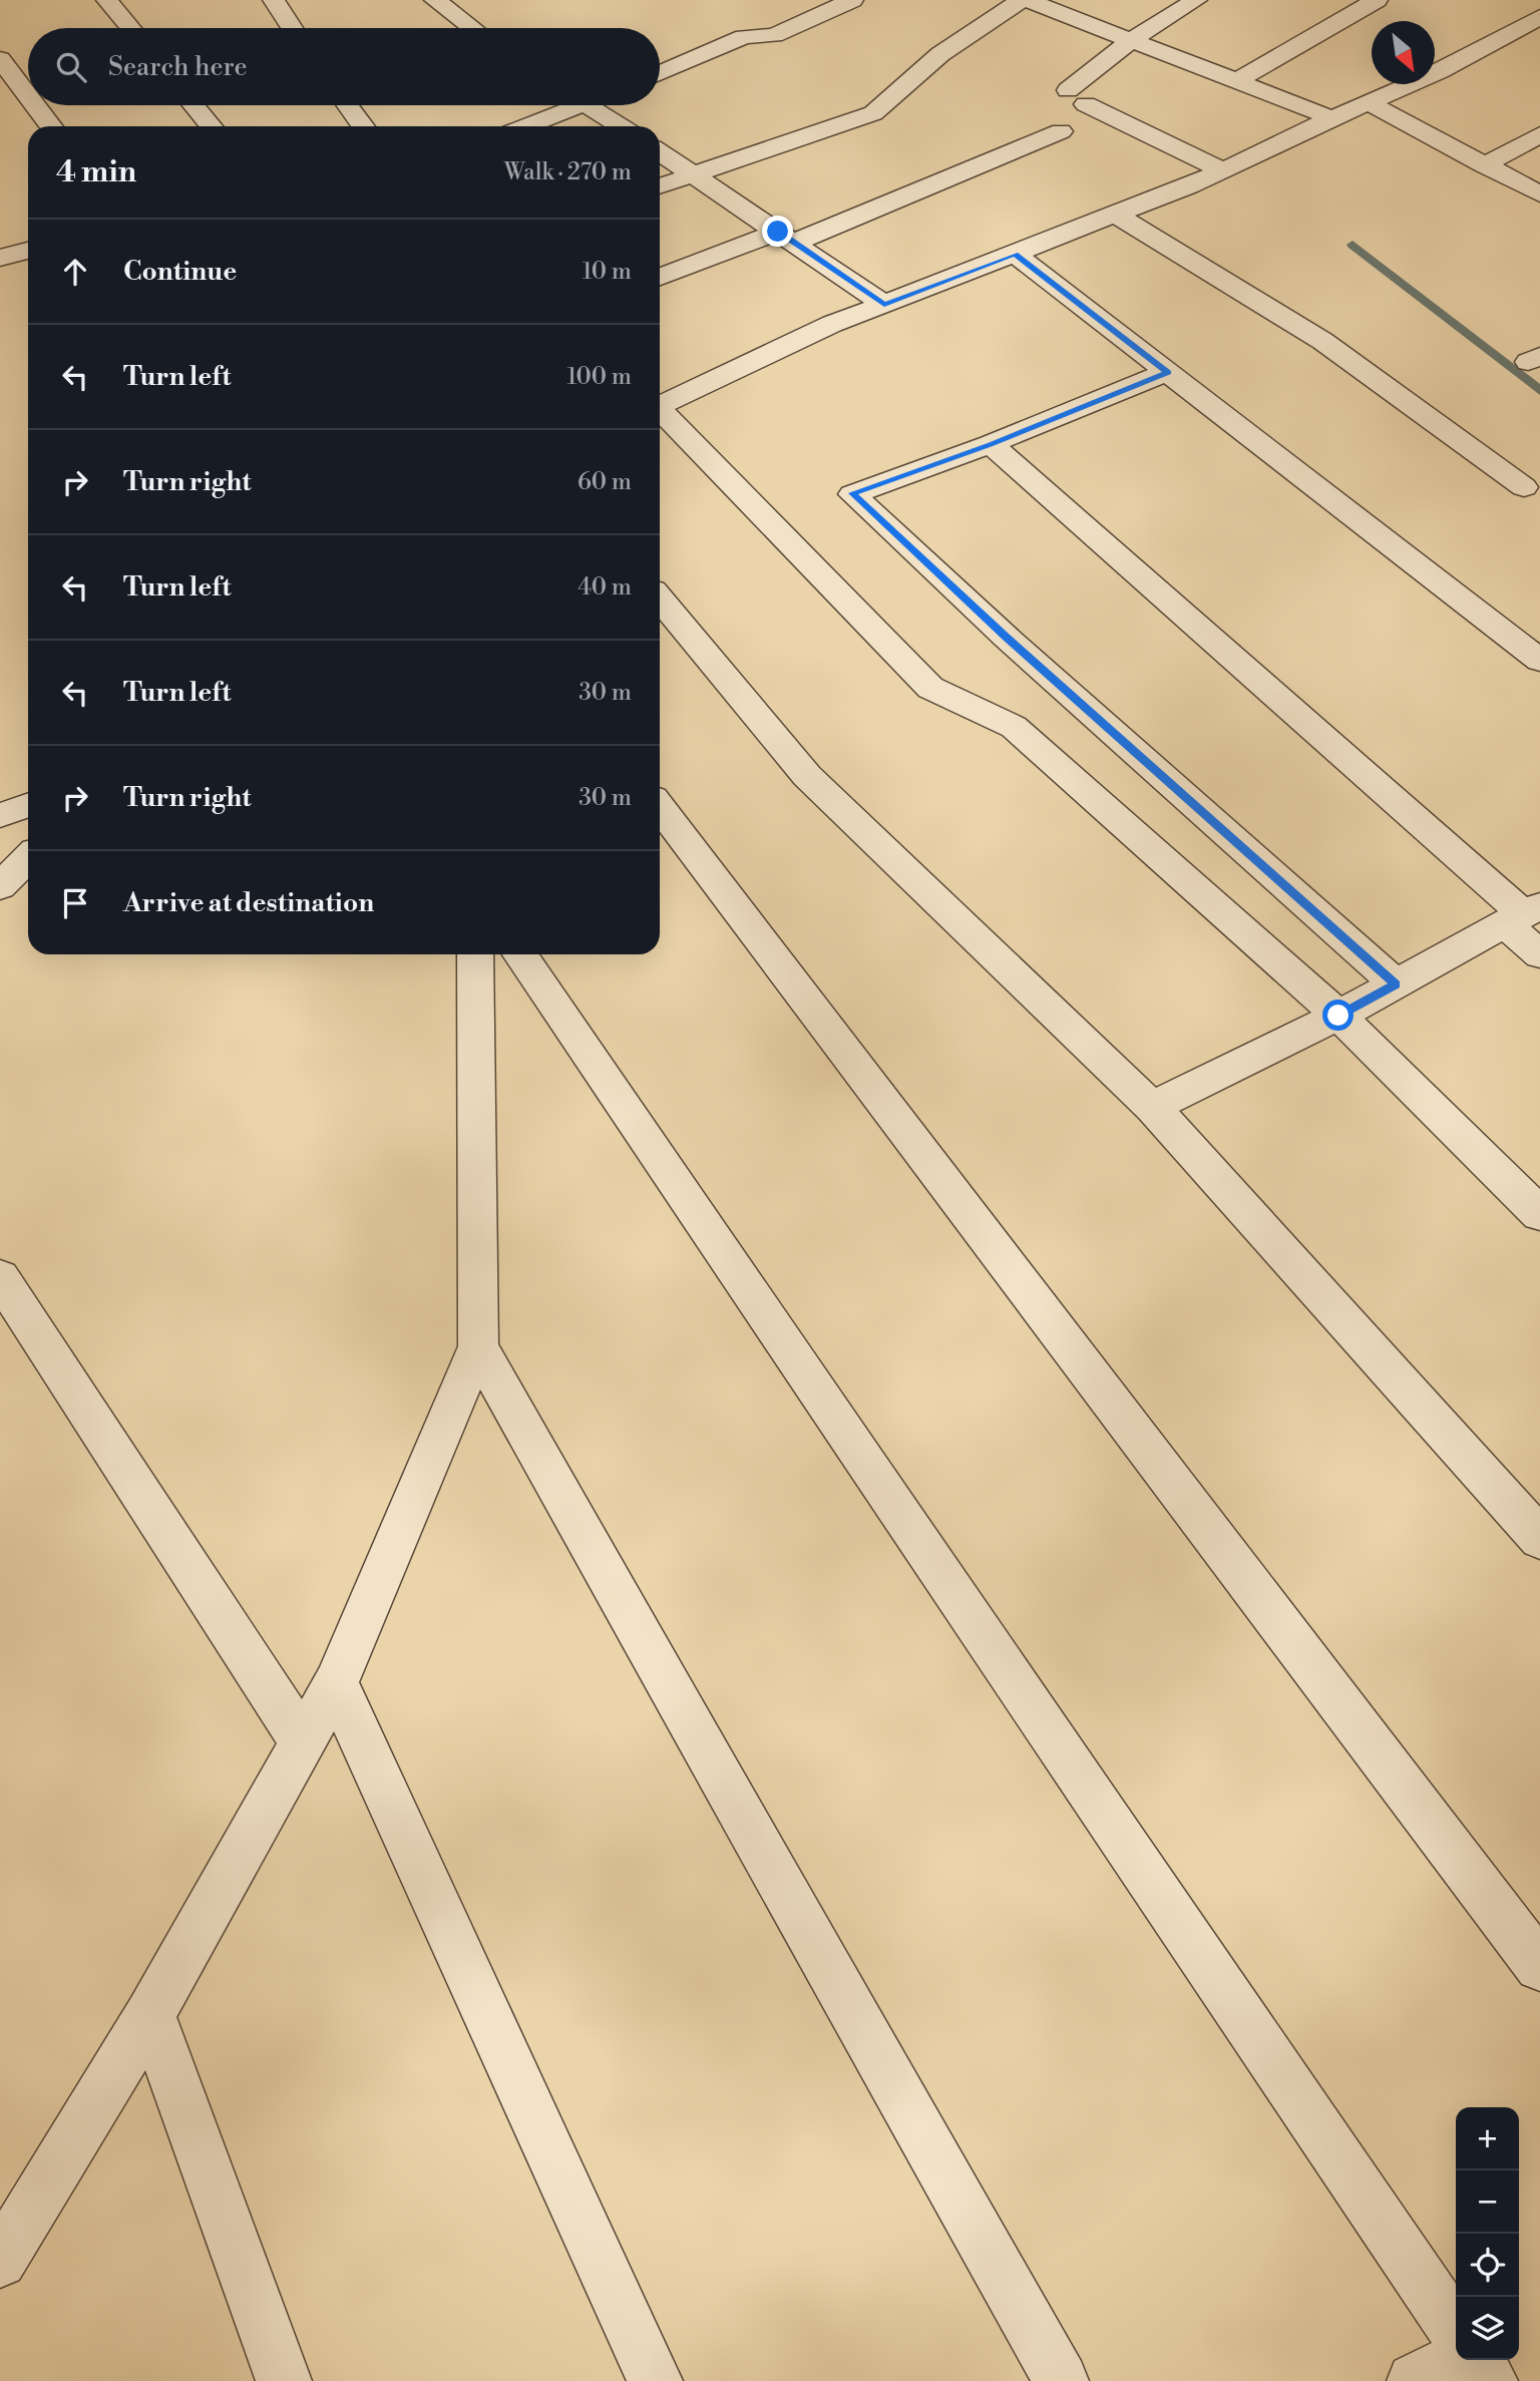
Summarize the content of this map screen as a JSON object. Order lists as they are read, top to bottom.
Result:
{
  "north": "bottom right",
  "page": {
    "search": "Search here",
    "heading": ["4 min", "Walk · 270 m"],
    "list": [
      ["Continue", "10 m"],
      ["Turn left", "100 m"],
      ["Turn right", "60 m"],
      ["Turn left", "40 m"],
      ["Turn left", "30 m"],
      ["Turn right", "30 m"],
      "Arrive at destination"
    ],
    "map_buttons": ["+", "−"]
  }
}
